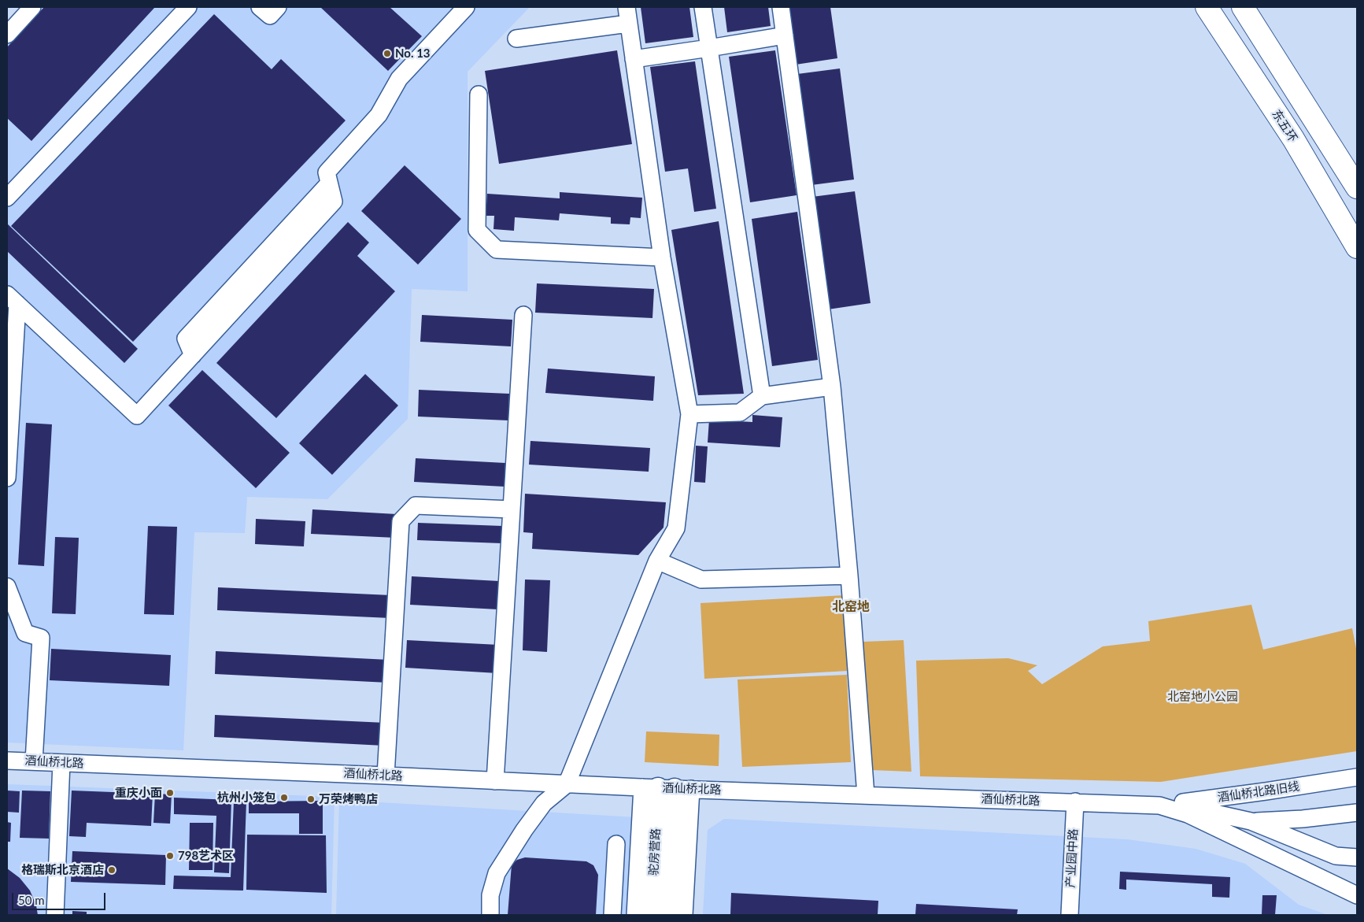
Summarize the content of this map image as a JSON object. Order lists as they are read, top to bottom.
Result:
{
  "streets": {
    "highway": ["东五环"],
    "main road": ["驼房营路"],
    "street": ["酒仙桥北路", "酒仙桥北路旧线", "产业园中路"]
  },
  "crossings": [
    ["酒仙桥北路", "酒仙桥北路旧线"],
    ["酒仙桥北路", "驼房营路"],
    ["酒仙桥北路", "产业园中路"]
  ],
  "districts": ["北窑地"],
  "parks": ["北窑地小公园"],
  "places": [
    "No. 13",
    "重庆小面",
    "杭州小笼包",
    "万荣烤鸭店",
    "798艺术区",
    "格瑞斯北京酒店"
  ],
  "scale_bar": "50 m"
}
